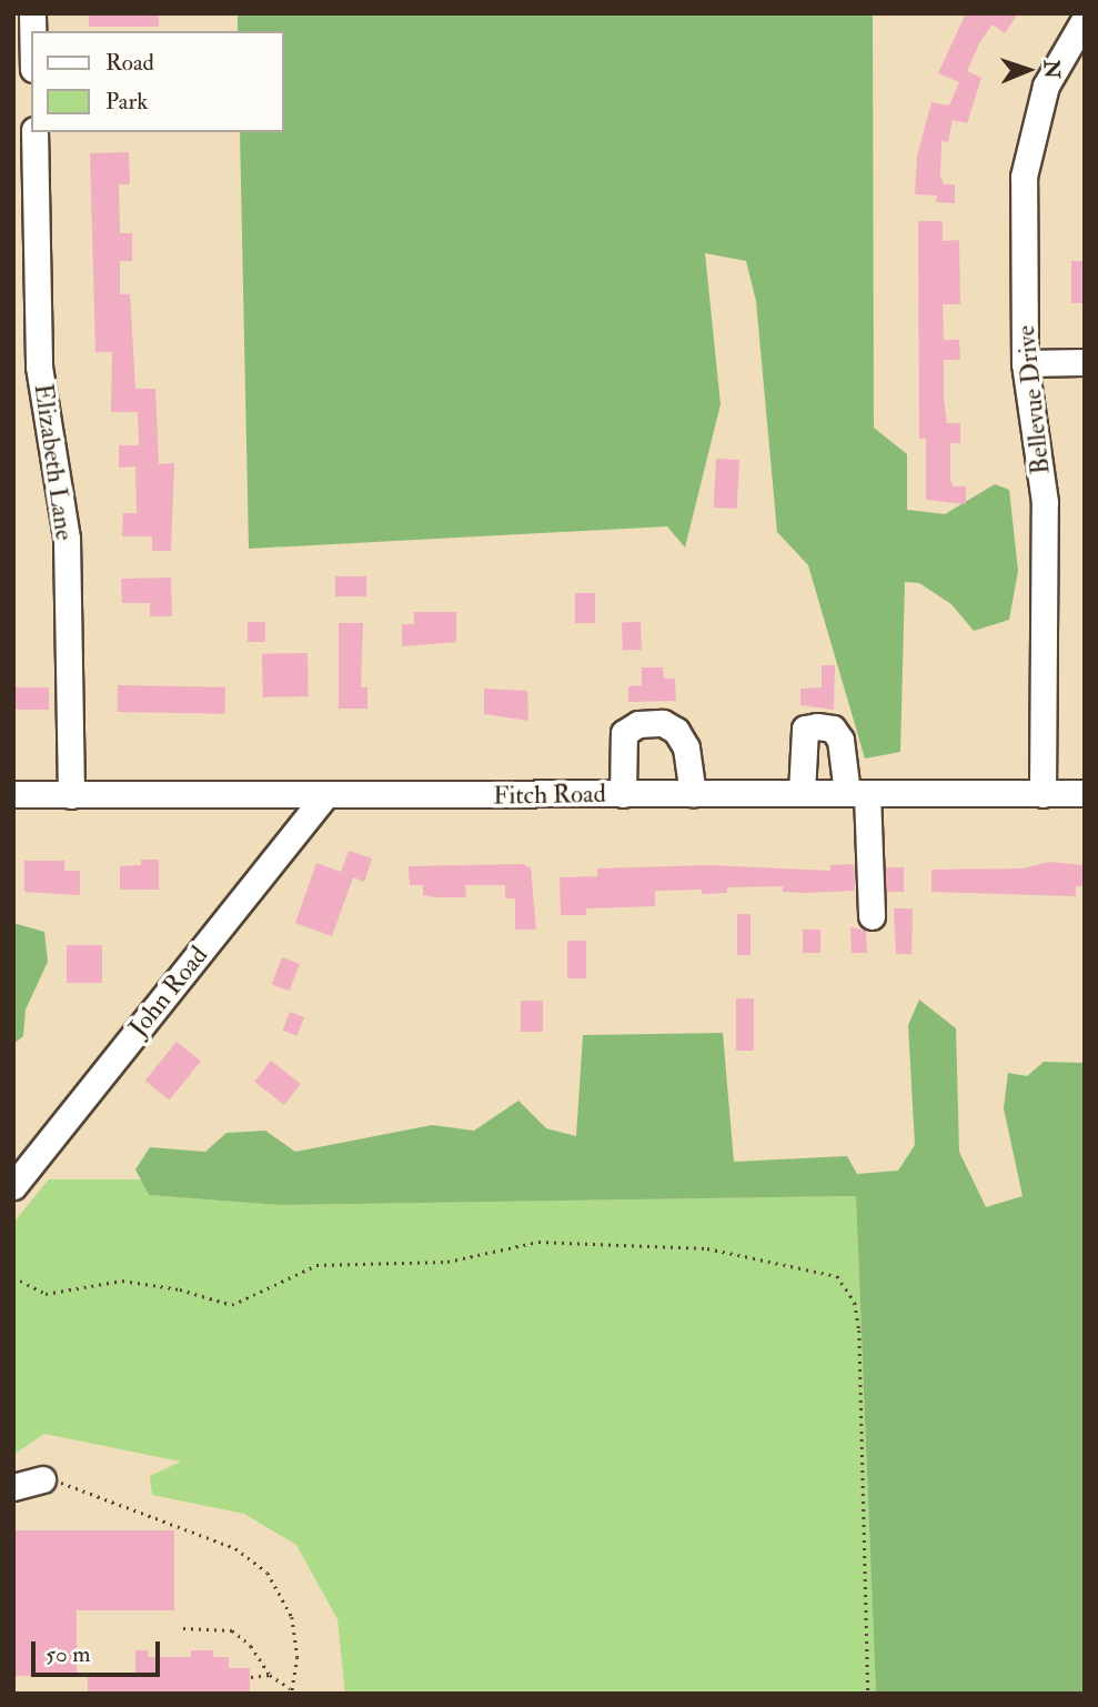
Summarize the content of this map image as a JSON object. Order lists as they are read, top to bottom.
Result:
{
  "streets": {
    "street": [
      "Bellevue Drive",
      "Elizabeth Lane",
      "Fitch Road",
      "John Road"
    ]
  },
  "crossings": [
    ["Bellevue Drive", "Fitch Road"],
    ["Elizabeth Lane", "Fitch Road"],
    ["Fitch Road", "John Road"]
  ],
  "legend": ["Road", "Park"],
  "scale_bar": "50 m",
  "north": "right"
}
